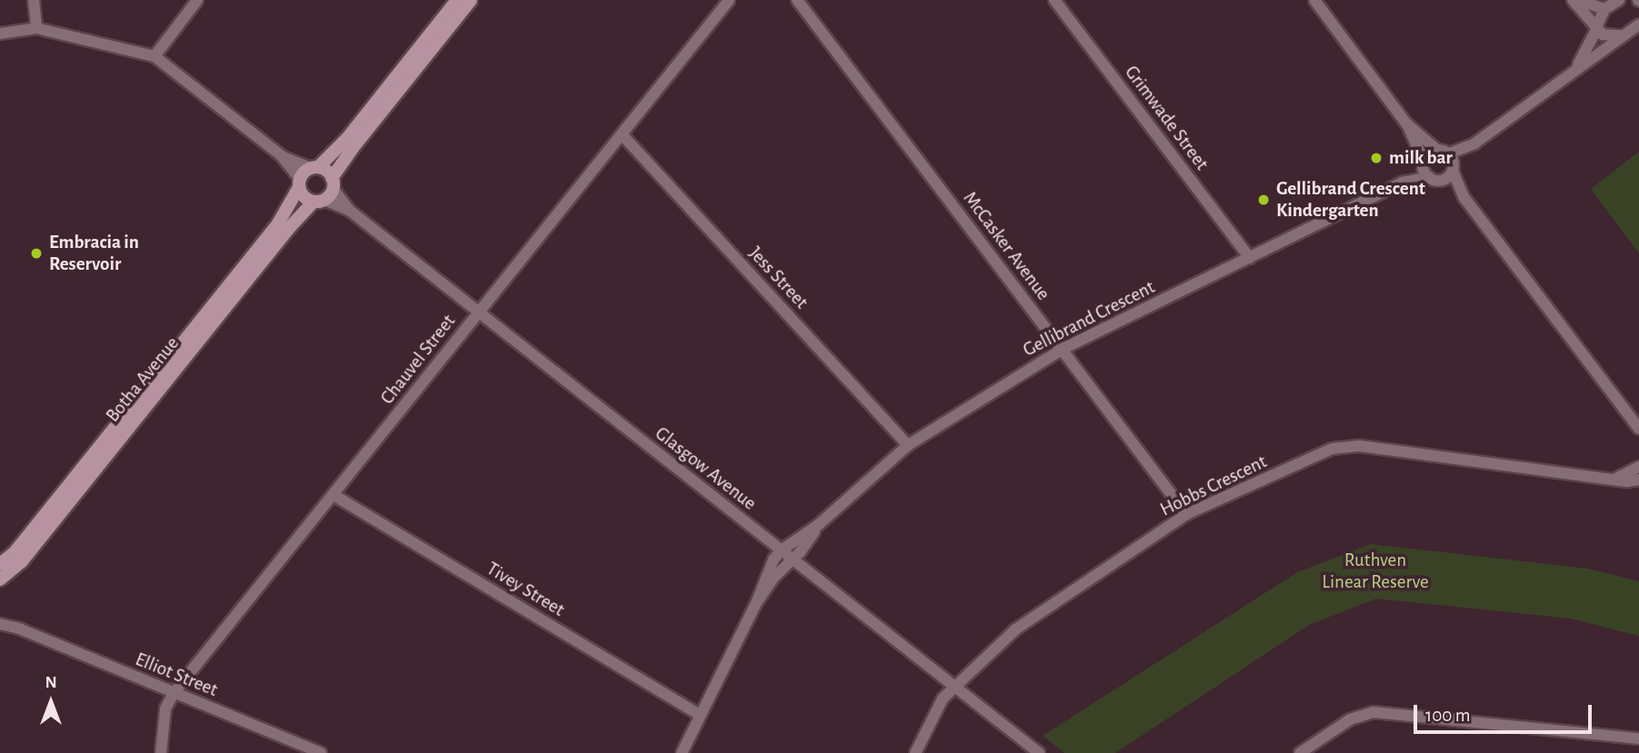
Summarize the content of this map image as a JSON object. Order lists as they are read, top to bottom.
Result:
{
  "streets": {
    "street": [
      "Grimwade Street",
      "McCasker Avenue",
      "Jess Street",
      "Gellibrand Crescent",
      "Chauvel Street",
      "Botha Avenue",
      "Glasgow Avenue",
      "Hobbs Crescent",
      "Tivey Street",
      "Elliot Street"
    ]
  },
  "crossings": [
    ["Grimwade Street", "Gellibrand Crescent"],
    ["McCasker Avenue", "Gellibrand Crescent"],
    ["McCasker Avenue", "Hobbs Crescent"],
    ["Jess Street", "Gellibrand Crescent"],
    ["Jess Street", "Chauvel Street"],
    ["Gellibrand Crescent", "Glasgow Avenue"],
    ["Gellibrand Crescent", "Tivey Street"],
    ["Chauvel Street", "Glasgow Avenue"],
    ["Chauvel Street", "Tivey Street"],
    ["Chauvel Street", "Elliot Street"],
    ["Botha Avenue", "Glasgow Avenue"],
    ["Glasgow Avenue", "Hobbs Crescent"]
  ],
  "parks": ["Ruthven Linear Reserve"],
  "places": ["milk bar", "Gellibrand Crescent Kindergarten", "Embracia in Reservoir"],
  "scale_bar": "100 m",
  "north": "top"
}
